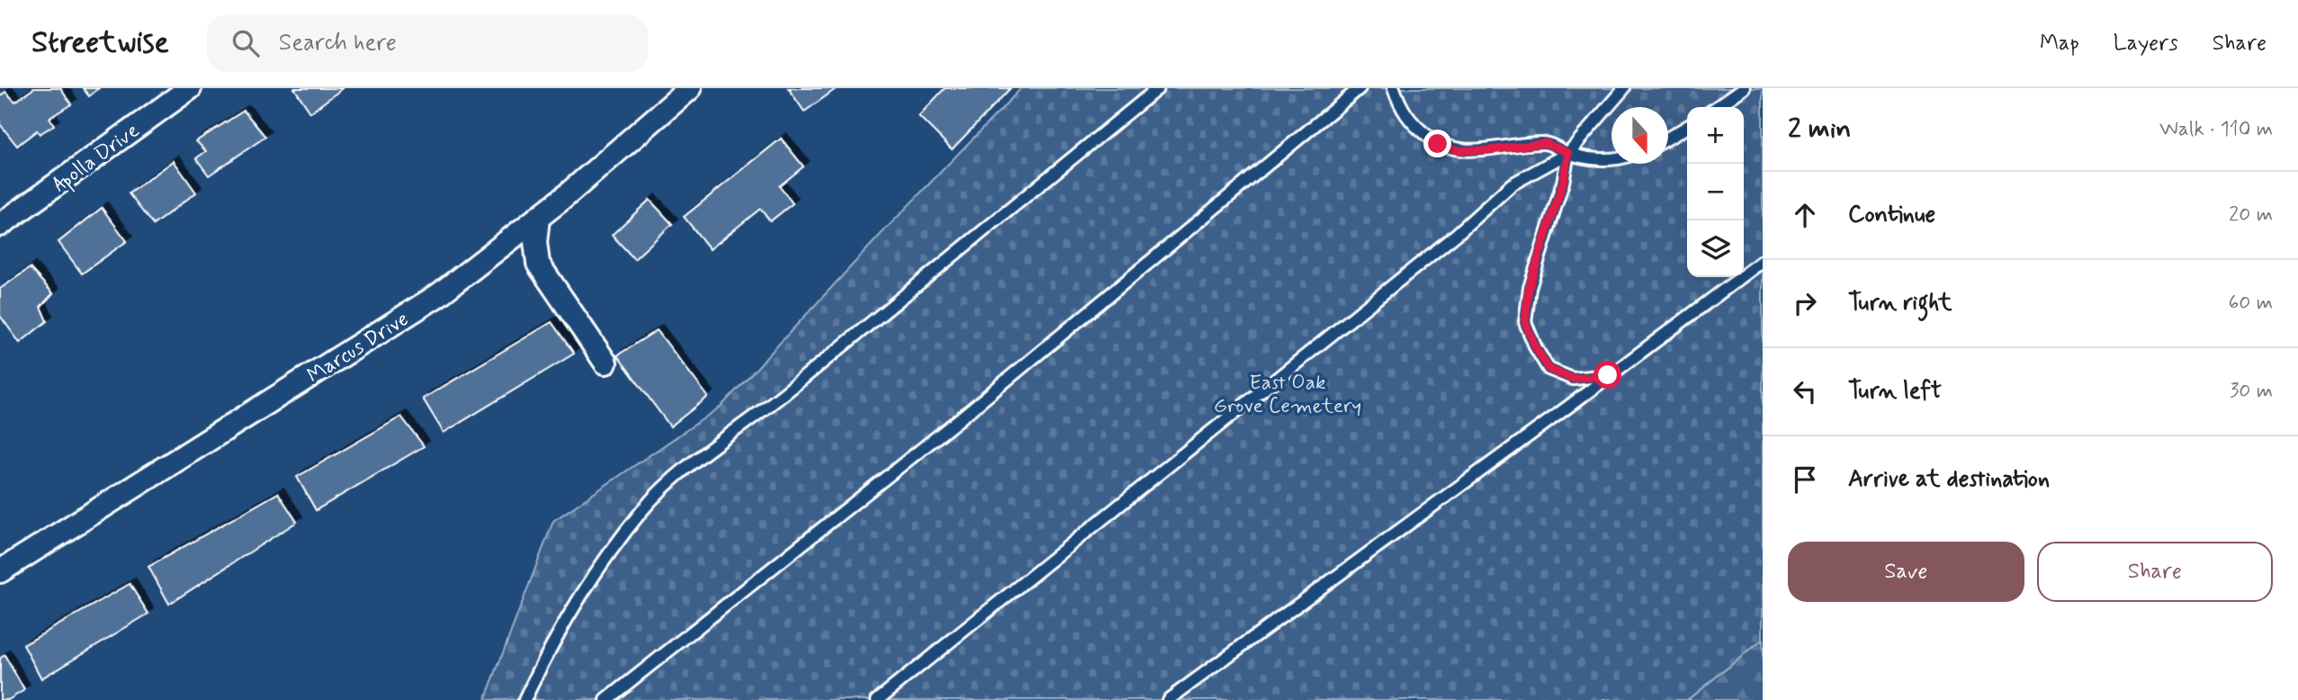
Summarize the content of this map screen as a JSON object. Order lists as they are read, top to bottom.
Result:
{
  "streets": {
    "street": ["Apolla Drive", "Marcus Drive"]
  },
  "parks": ["East Oak Grove Cemetery"],
  "north": "bottom",
  "page": {
    "header": "Streetwise",
    "search": "Search here",
    "nav": ["Map", "Layers", "Share"],
    "heading": ["2 min", "Walk · 110 m"],
    "map_buttons": ["+", "−"],
    "list": [
      ["Continue", "20 m"],
      ["Turn right", "60 m"],
      ["Turn left", "30 m"],
      "Arrive at destination"
    ],
    "buttons": ["Save", "Share"]
  }
}
